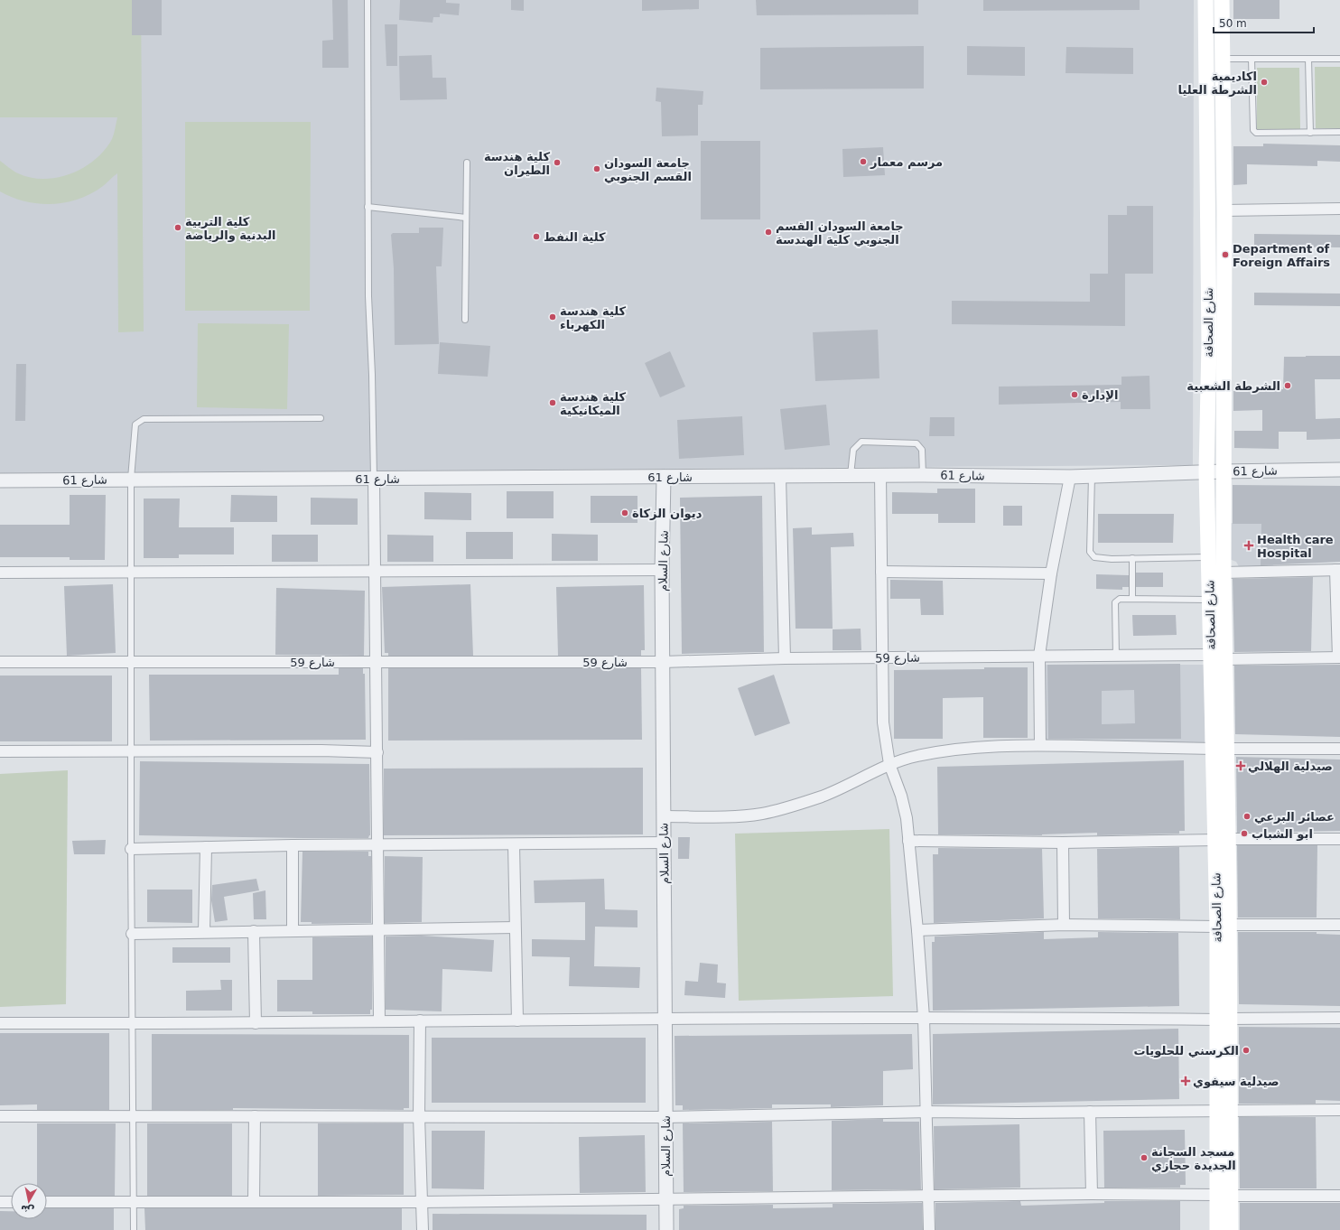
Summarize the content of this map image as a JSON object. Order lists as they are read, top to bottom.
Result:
{
  "streets": {
    "main road": ["شارع الصحافة"],
    "street": ["شارع 61", "شارع السلام", "شارع 59"]
  },
  "crossings": [
    ["شارع الصحافة", "شارع 61"],
    ["شارع الصحافة", "شارع 59"],
    ["شارع 61", "شارع السلام"],
    ["شارع السلام", "شارع 59"]
  ],
  "places": {
    "other": [
      "اكاديمية الشرطة العليا",
      "مرسم معمار",
      "كلية هندسة الطيران",
      "جامعة السودان القسم الجنوبي",
      "كلية التربية البدنية والرياضة",
      "جامعة السودان القسم الجنوبي كلية الهندسة",
      "كلية النفط",
      "Department of Foreign Affairs",
      "كلية هندسة الكهرباء",
      "الشرطة الشعبية",
      "الإدارة",
      "كلية هندسة الميكانيكية",
      "ديوان الزكاة",
      "عصائر البرعي",
      "ابو الشباب",
      "الكرسني للحلويات",
      "مسجد السجانة الجديدة حجازي"
    ],
    "health": ["Health care Hospital", "صيدلية الهلالي", "صيدلية سيفوي"]
  },
  "scale_bar": "50 m",
  "north": "bottom"
}
